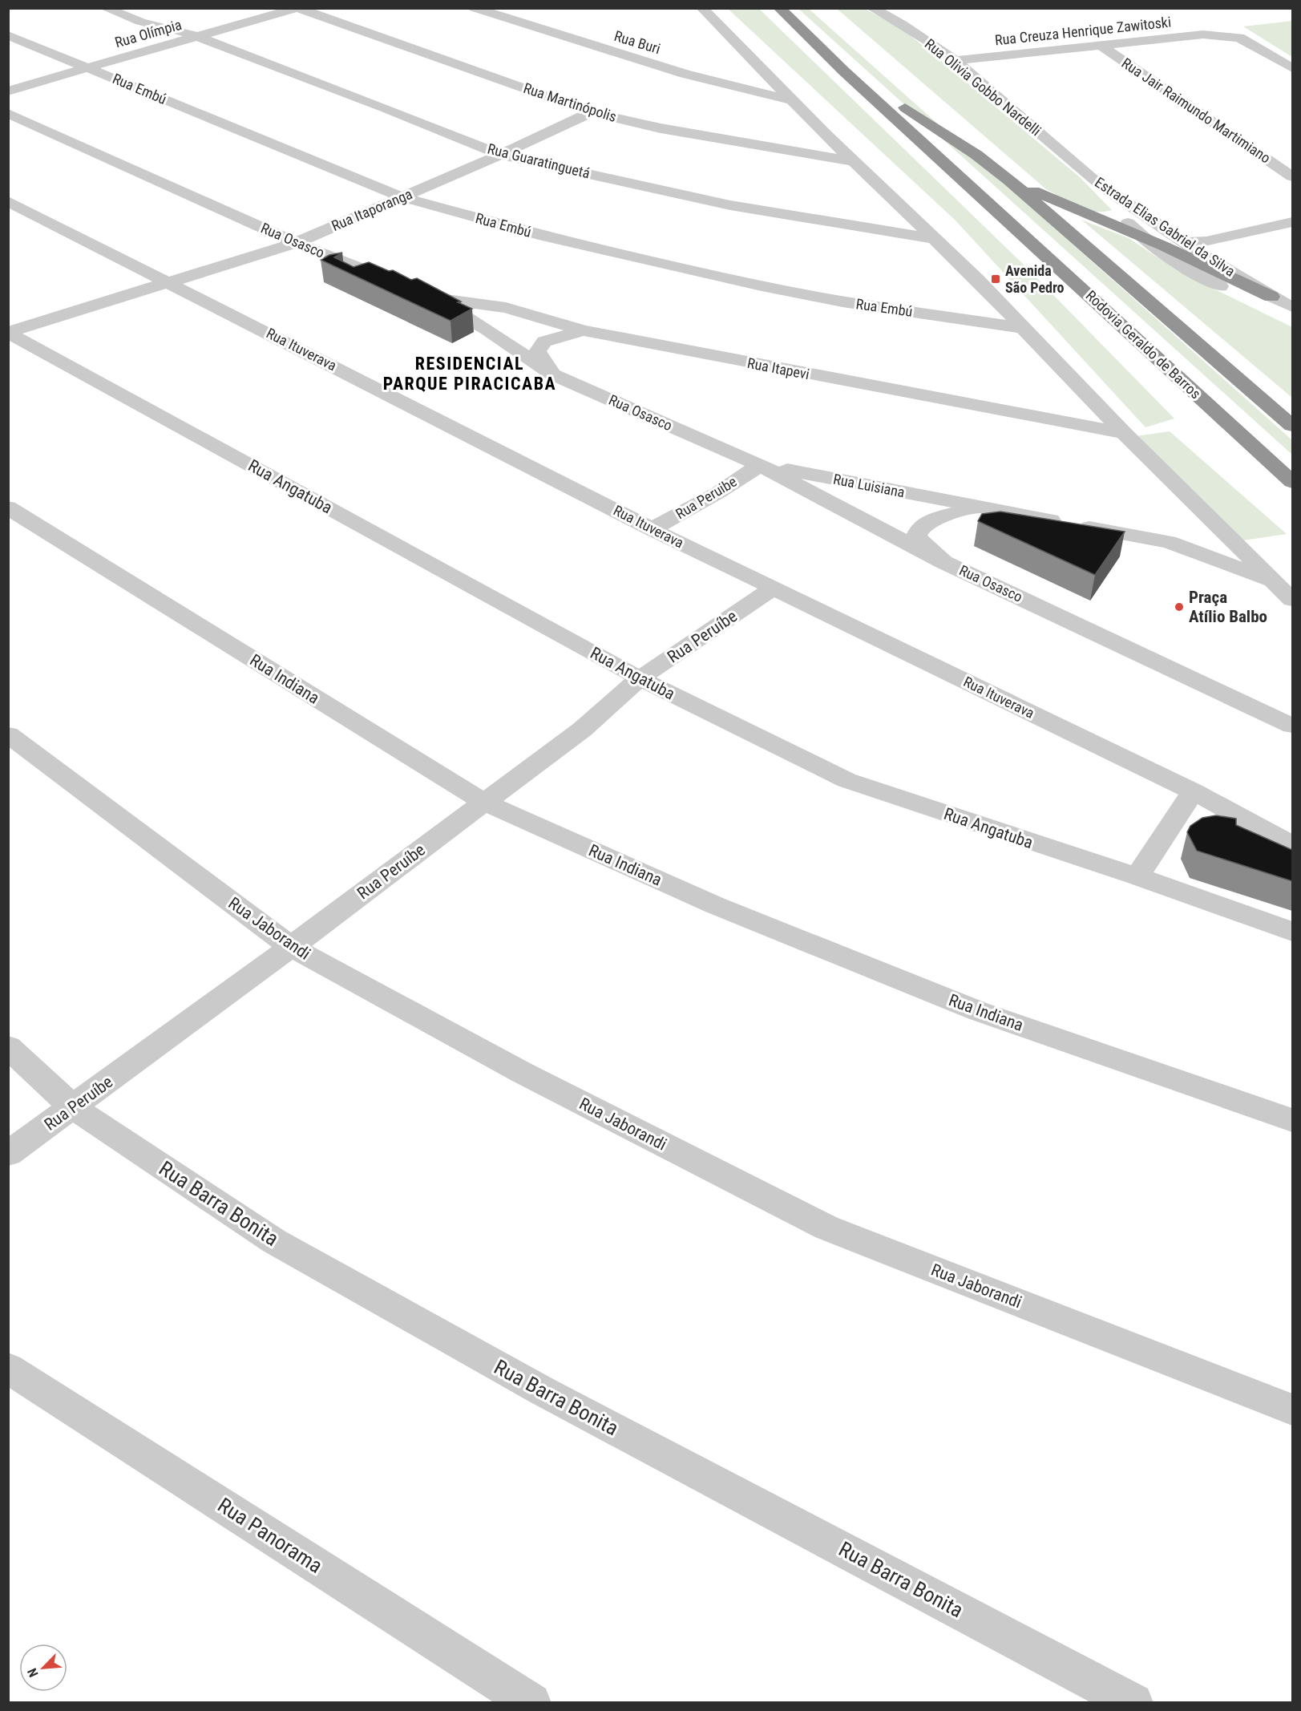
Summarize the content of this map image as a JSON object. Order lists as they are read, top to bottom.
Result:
{
  "streets": {
    "highway": ["Rodovia Geraldo de Barros"],
    "street": [
      "Rua Creuza Henrique Zawitoski",
      "Rua Olímpia",
      "Rua Buri",
      "Rua Olivia Gobbo Nardelli",
      "Rua Embú",
      "Rua Martinópolis",
      "Rua Jair Raimundo Martimiano",
      "Rua Guaratinguetá",
      "Rua Itaporanga",
      "Estrada Elias Gabriel da Silva",
      "Rua Osasco",
      "Rua Ituverava",
      "Rua Itapevi",
      "Rua Luisiana",
      "Rua Angatuba",
      "Rua Peruibe",
      "Rua Peruíbe",
      "Rua Indiana",
      "Rua Jaborandi",
      "Rua Barra Bonita",
      "Rua Panorama"
    ]
  },
  "crossings": [
    ["Rua Creuza Henrique Zawitoski", "Rua Olivia Gobbo Nardelli"],
    ["Rua Creuza Henrique Zawitoski", "Rua Jair Raimundo Martimiano"],
    ["Rua Olímpia", "Rua Embú"],
    ["Rua Olímpia", "Rua Martinópolis"],
    ["Rua Olímpia", "Rua Guaratinguetá"],
    ["Rua Olivia Gobbo Nardelli", "Estrada Elias Gabriel da Silva"],
    ["Rua Embú", "Rua Itaporanga"],
    ["Rua Martinópolis", "Rua Itaporanga"],
    ["Rua Guaratinguetá", "Rua Itaporanga"],
    ["Rua Itaporanga", "Rua Osasco"],
    ["Rua Itaporanga", "Rua Ituverava"],
    ["Rua Itaporanga", "Rua Angatuba"],
    ["Rua Osasco", "Rua Itapevi"],
    ["Rua Osasco", "Rua Luisiana"],
    ["Rua Osasco", "Rua Peruibe"],
    ["Rua Ituverava", "Rua Peruibe"],
    ["Rua Ituverava", "Rua Peruíbe"],
    ["Rua Luisiana", "Rua Peruibe"],
    ["Rua Angatuba", "Rua Peruíbe"],
    ["Rua Peruíbe", "Rua Indiana"],
    ["Rua Peruíbe", "Rua Jaborandi"],
    ["Rua Peruíbe", "Rua Barra Bonita"]
  ],
  "districts": ["RESIDENCIAL PARQUE PIRACICABA"],
  "places": {
    "transit": ["Avenida São Pedro"],
    "other": ["Praça Atílio Balbo"]
  },
  "north": "bottom left"
}
